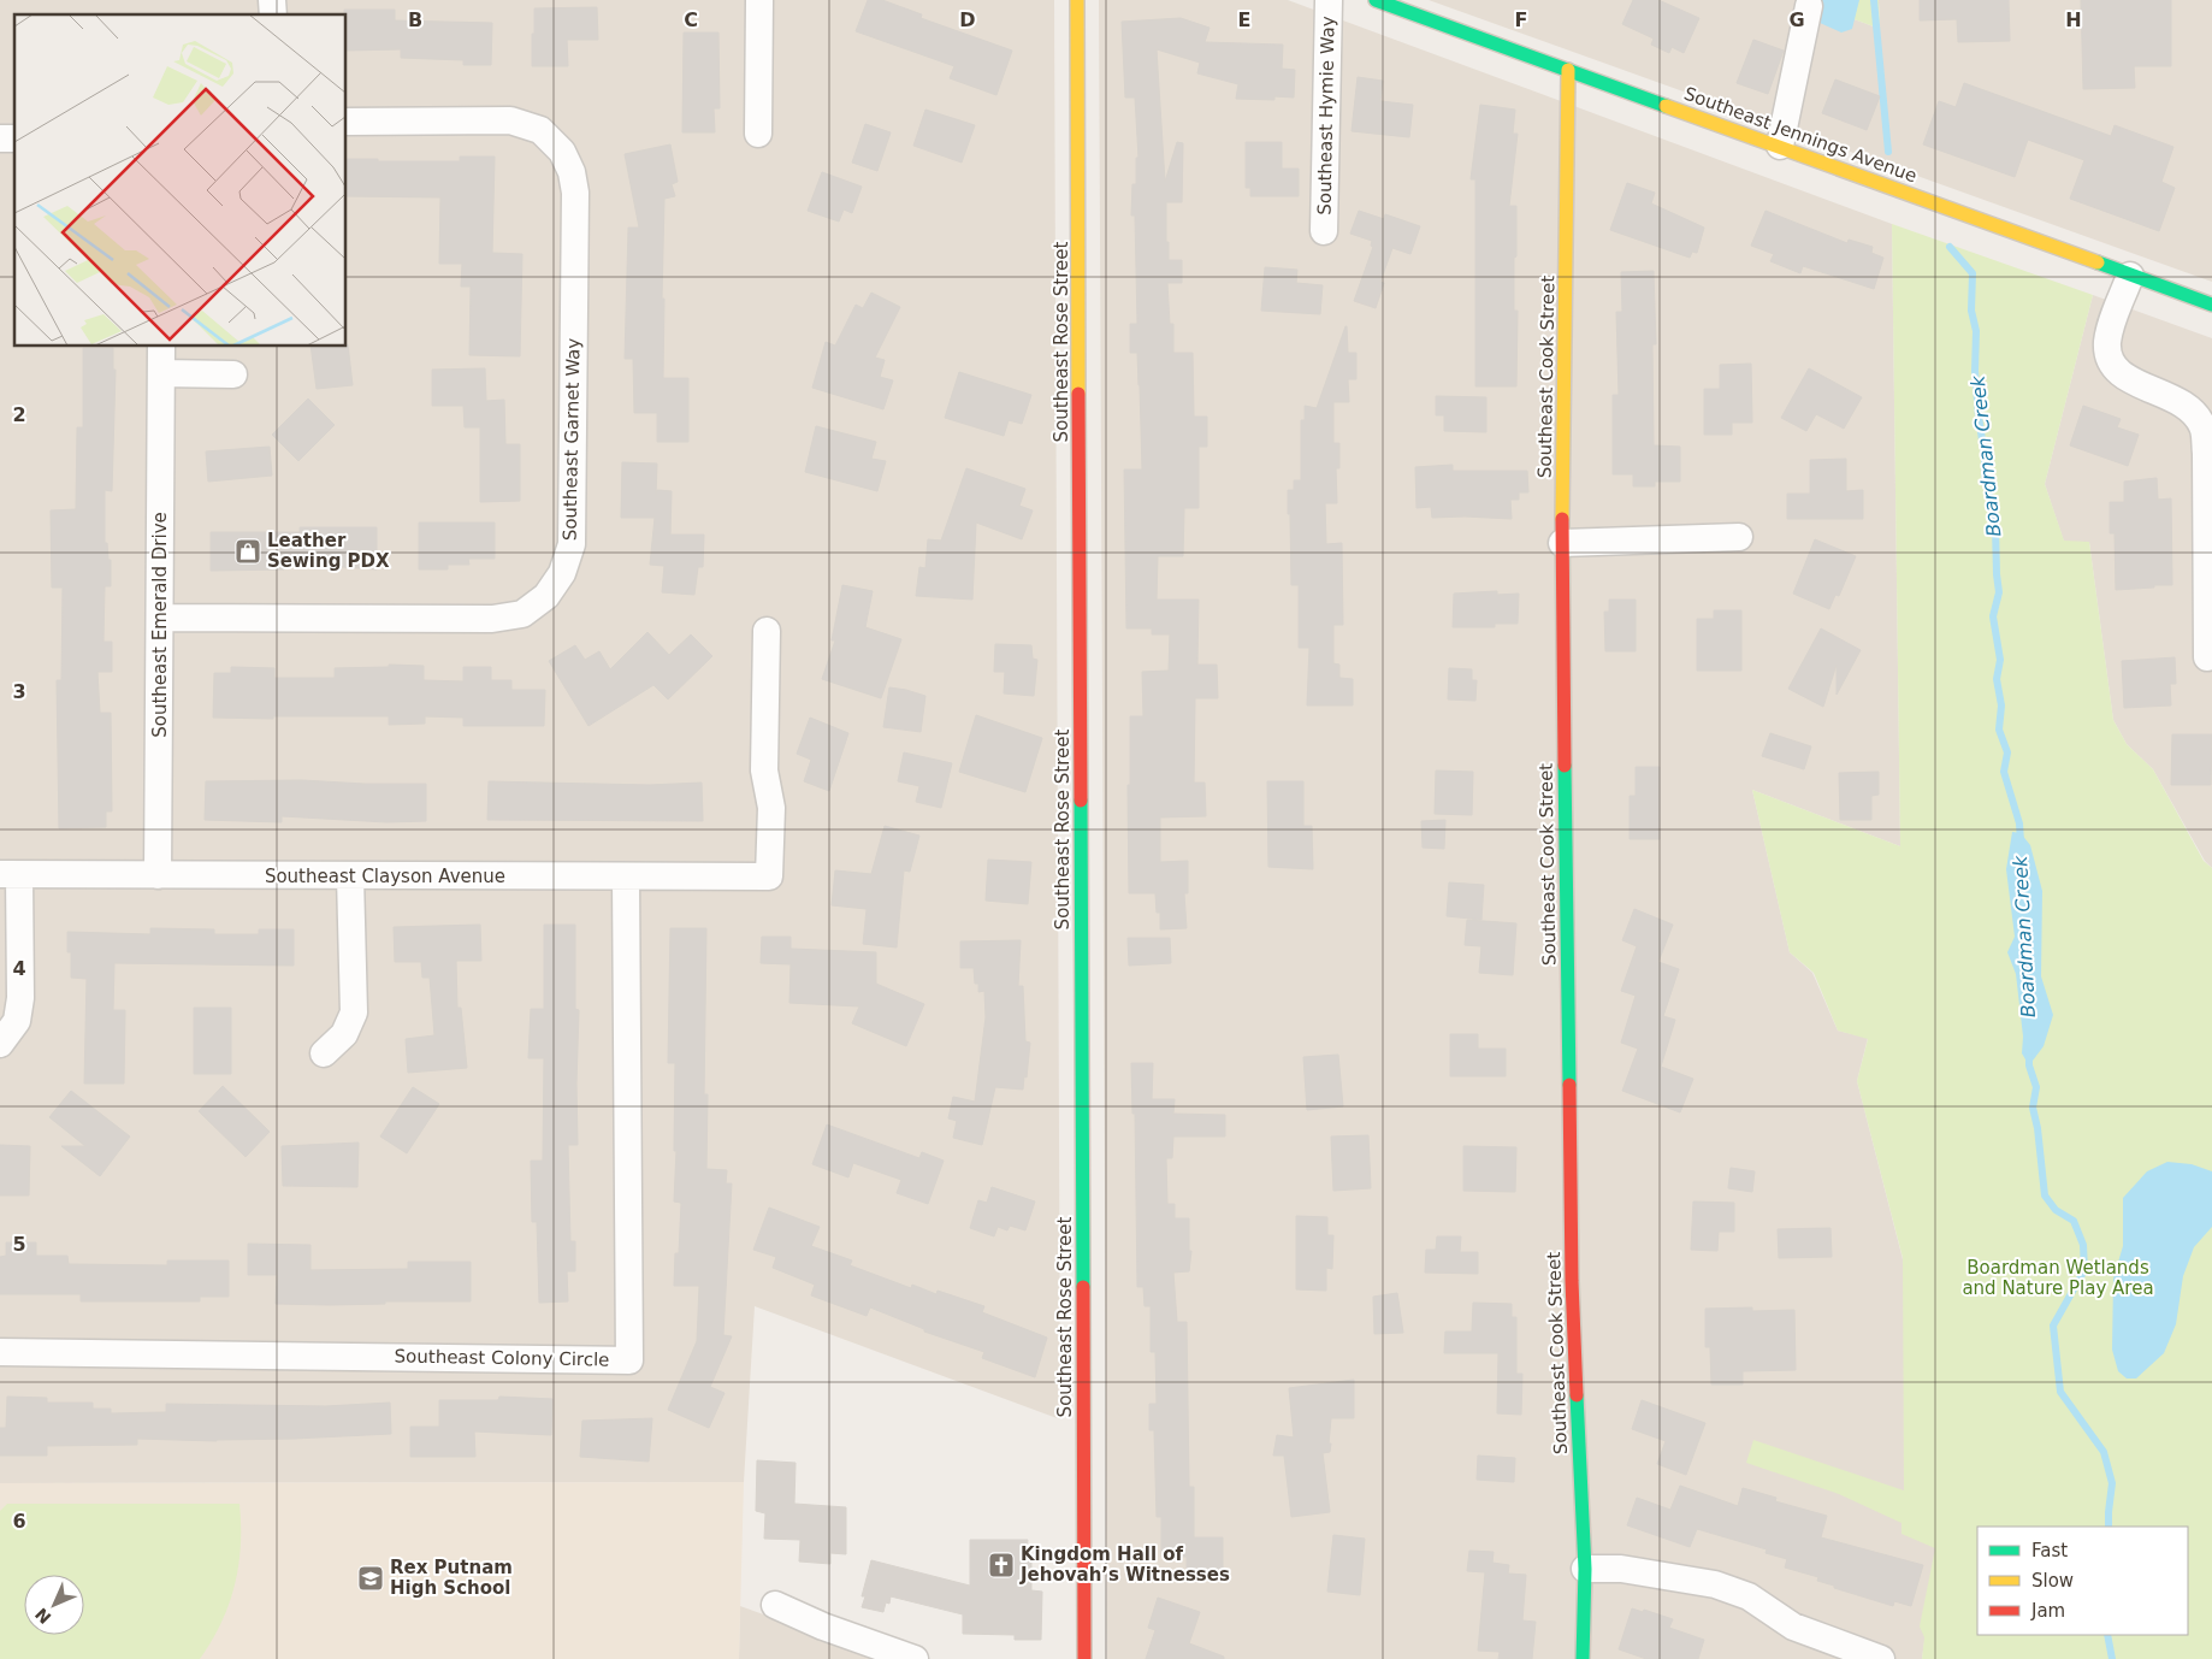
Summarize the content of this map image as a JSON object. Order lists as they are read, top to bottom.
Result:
{
  "streets": {
    "street": [
      "Southeast Hymie Way",
      "Southeast Jennings Avenue",
      "Southeast Rose Street",
      "Southeast Cook Street",
      "Southeast Garnet Way",
      "Southeast Emerald Drive",
      "Southeast Clayson Avenue",
      "Southeast Colony Circle"
    ]
  },
  "crossings": [
    ["Southeast Jennings Avenue", "Southeast Cook Street"],
    ["Southeast Garnet Way", "Southeast Emerald Drive"],
    ["Southeast Emerald Drive", "Southeast Clayson Avenue"],
    ["Southeast Clayson Avenue", "Southeast Colony Circle"]
  ],
  "water": ["Boardman Creek"],
  "parks": ["Boardman Wetlands and Nature Play Area"],
  "places": {
    "shop": ["Leather Sewing PDX"],
    "church": ["Kingdom Hall of Jehovah’s Witnesses"],
    "school or university": ["Rex Putnam High School"]
  },
  "legend": ["Fast", "Slow", "Jam"],
  "north": "bottom left",
  "grid": {
    "columns": [
      "B",
      "C",
      "D",
      "E",
      "F",
      "G",
      "H"
    ],
    "rows": [
      "2",
      "3",
      "4",
      "5",
      "6"
    ]
  }
}
